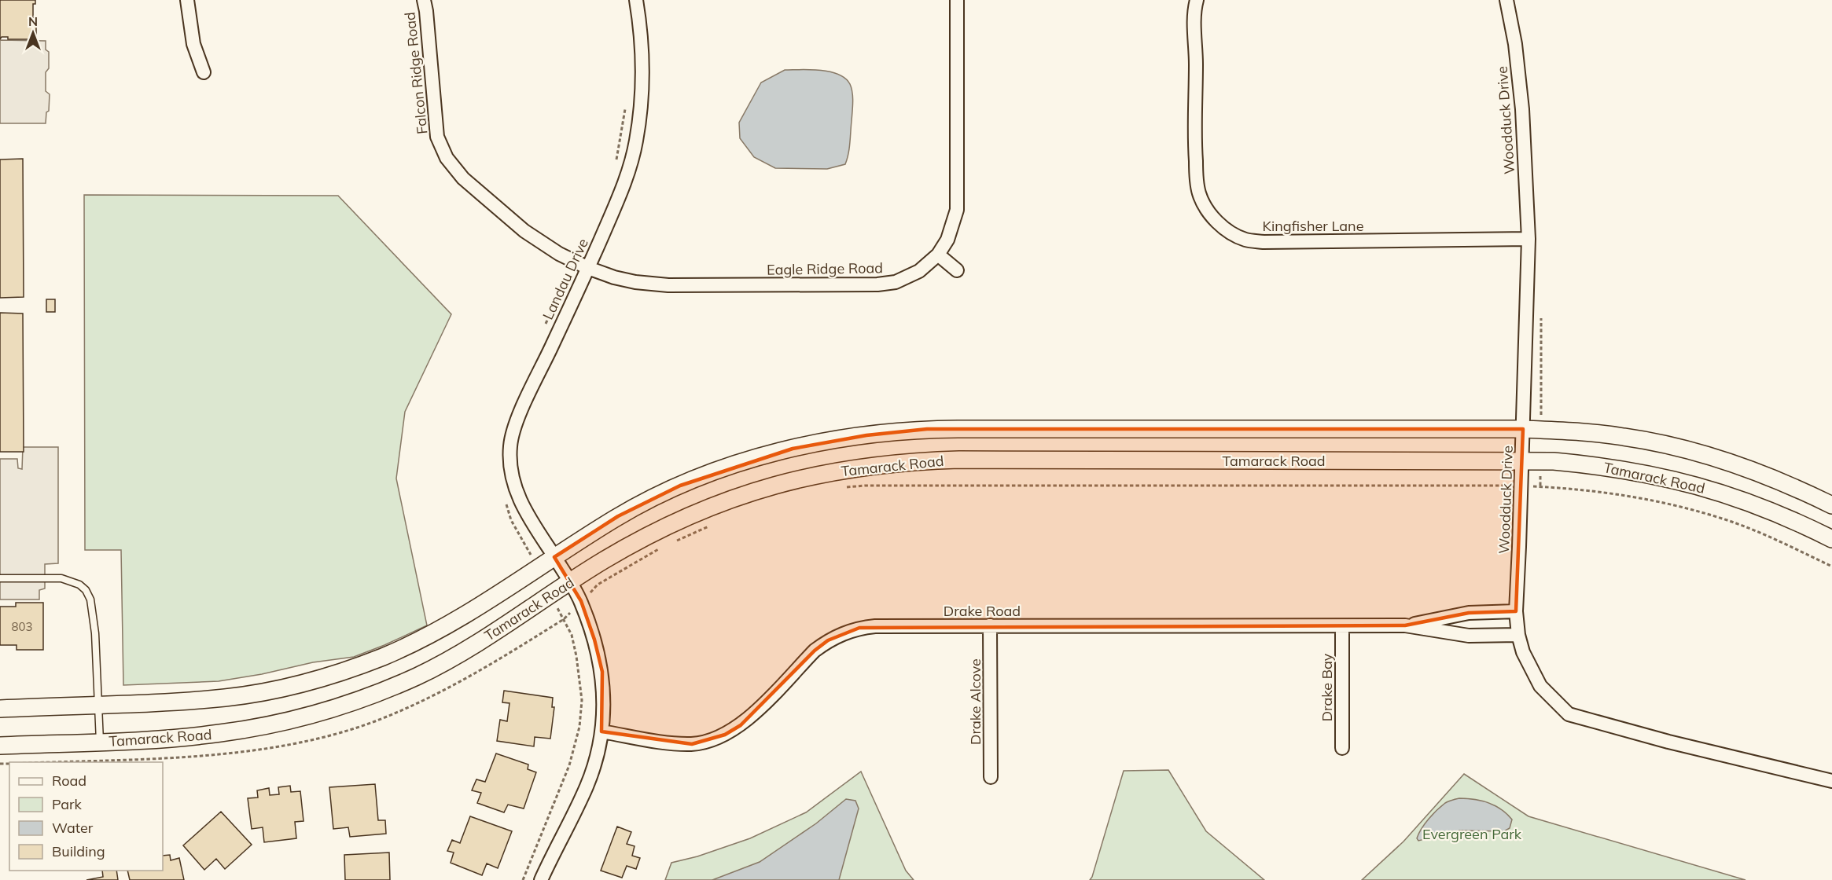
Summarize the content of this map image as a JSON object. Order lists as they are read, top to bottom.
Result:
{
  "streets": {
    "street": [
      "Falcon Ridge Road",
      "Woodduck Drive",
      "Kingfisher Lane",
      "Eagle Ridge Road",
      "Landau Drive",
      "Tamarack Road",
      "Drake Road",
      "Drake Bay",
      "Drake Alcove"
    ]
  },
  "crossings": [
    ["Falcon Ridge Road", "Eagle Ridge Road"],
    ["Falcon Ridge Road", "Landau Drive"],
    ["Woodduck Drive", "Kingfisher Lane"],
    ["Woodduck Drive", "Tamarack Road"],
    ["Woodduck Drive", "Drake Road"],
    ["Eagle Ridge Road", "Landau Drive"],
    ["Landau Drive", "Tamarack Road"],
    ["Landau Drive", "Drake Road"],
    ["Drake Road", "Drake Bay"],
    ["Drake Road", "Drake Alcove"]
  ],
  "parks": ["Evergreen Park"],
  "house_numbers": ["803"],
  "legend": [
    "Road",
    "Park",
    "Water",
    "Building"
  ],
  "north": "top"
}
